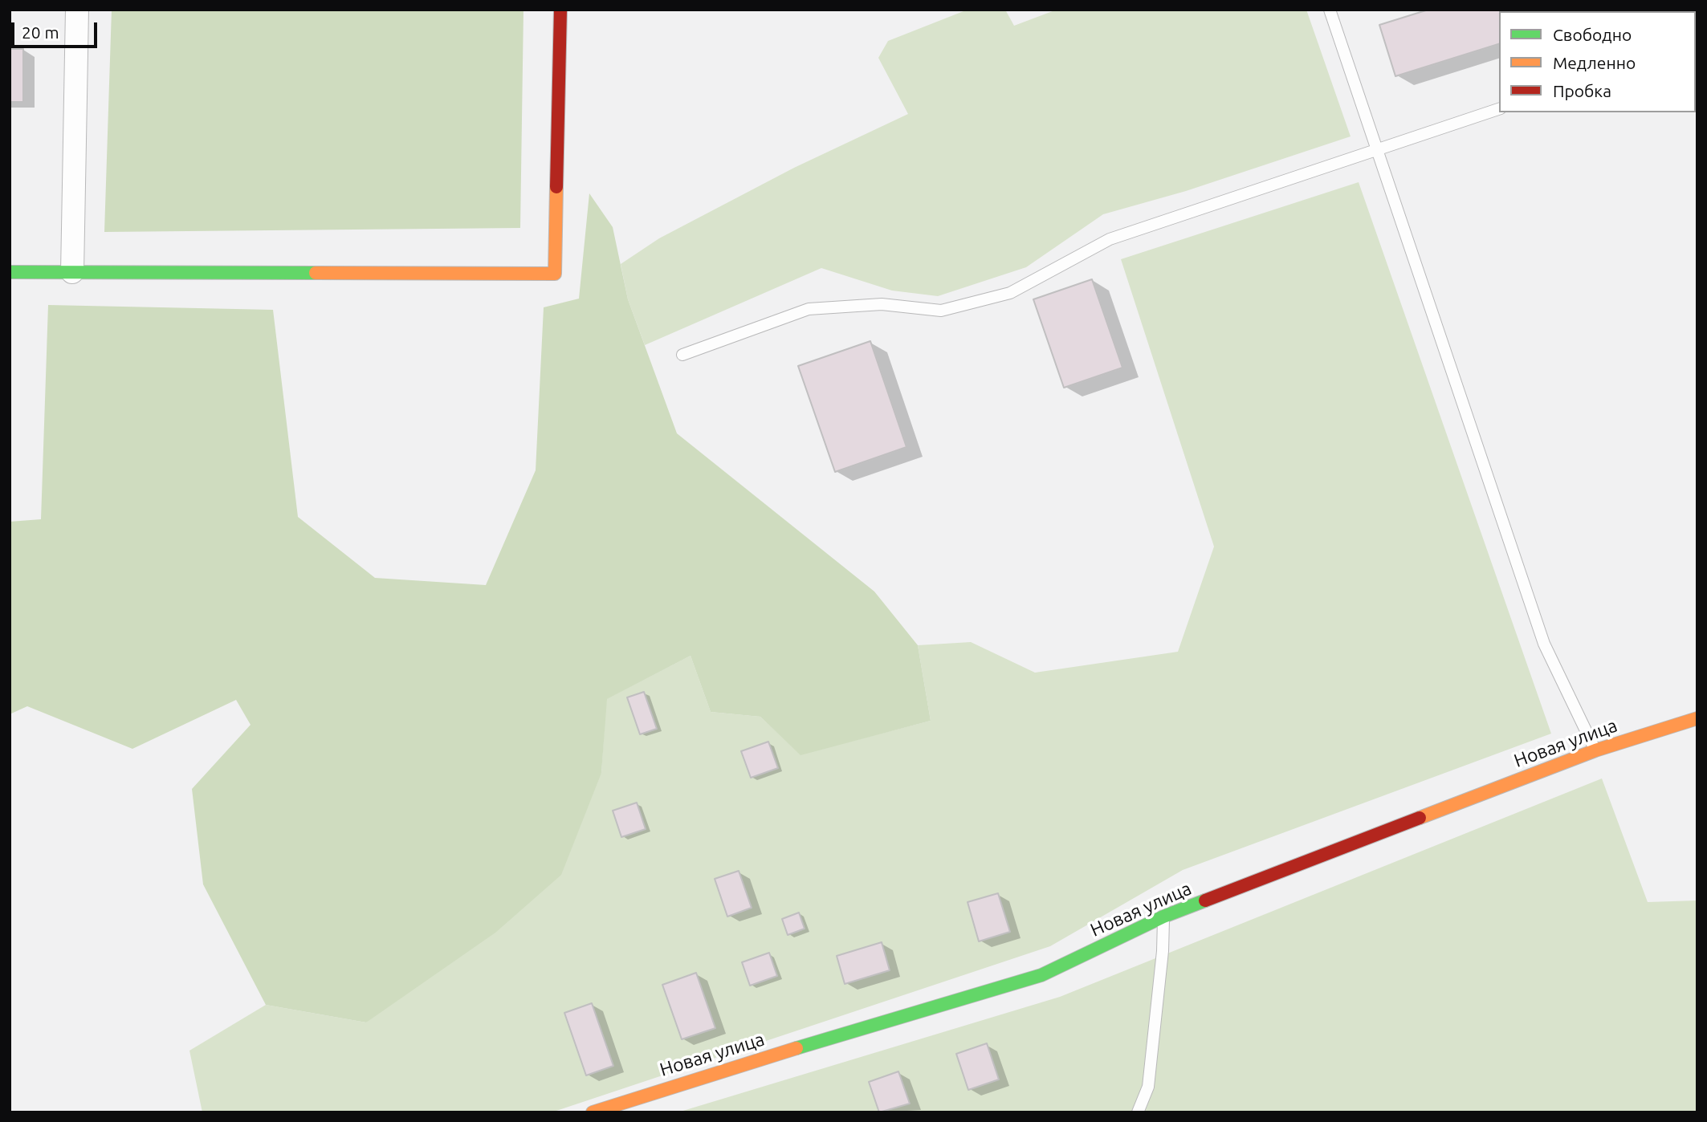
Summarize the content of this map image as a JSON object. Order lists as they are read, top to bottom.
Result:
{
  "streets": {
    "street": ["Новая улица"]
  },
  "legend": ["Свободно", "Медленно", "Пробка"],
  "scale_bar": "20 m"
}
